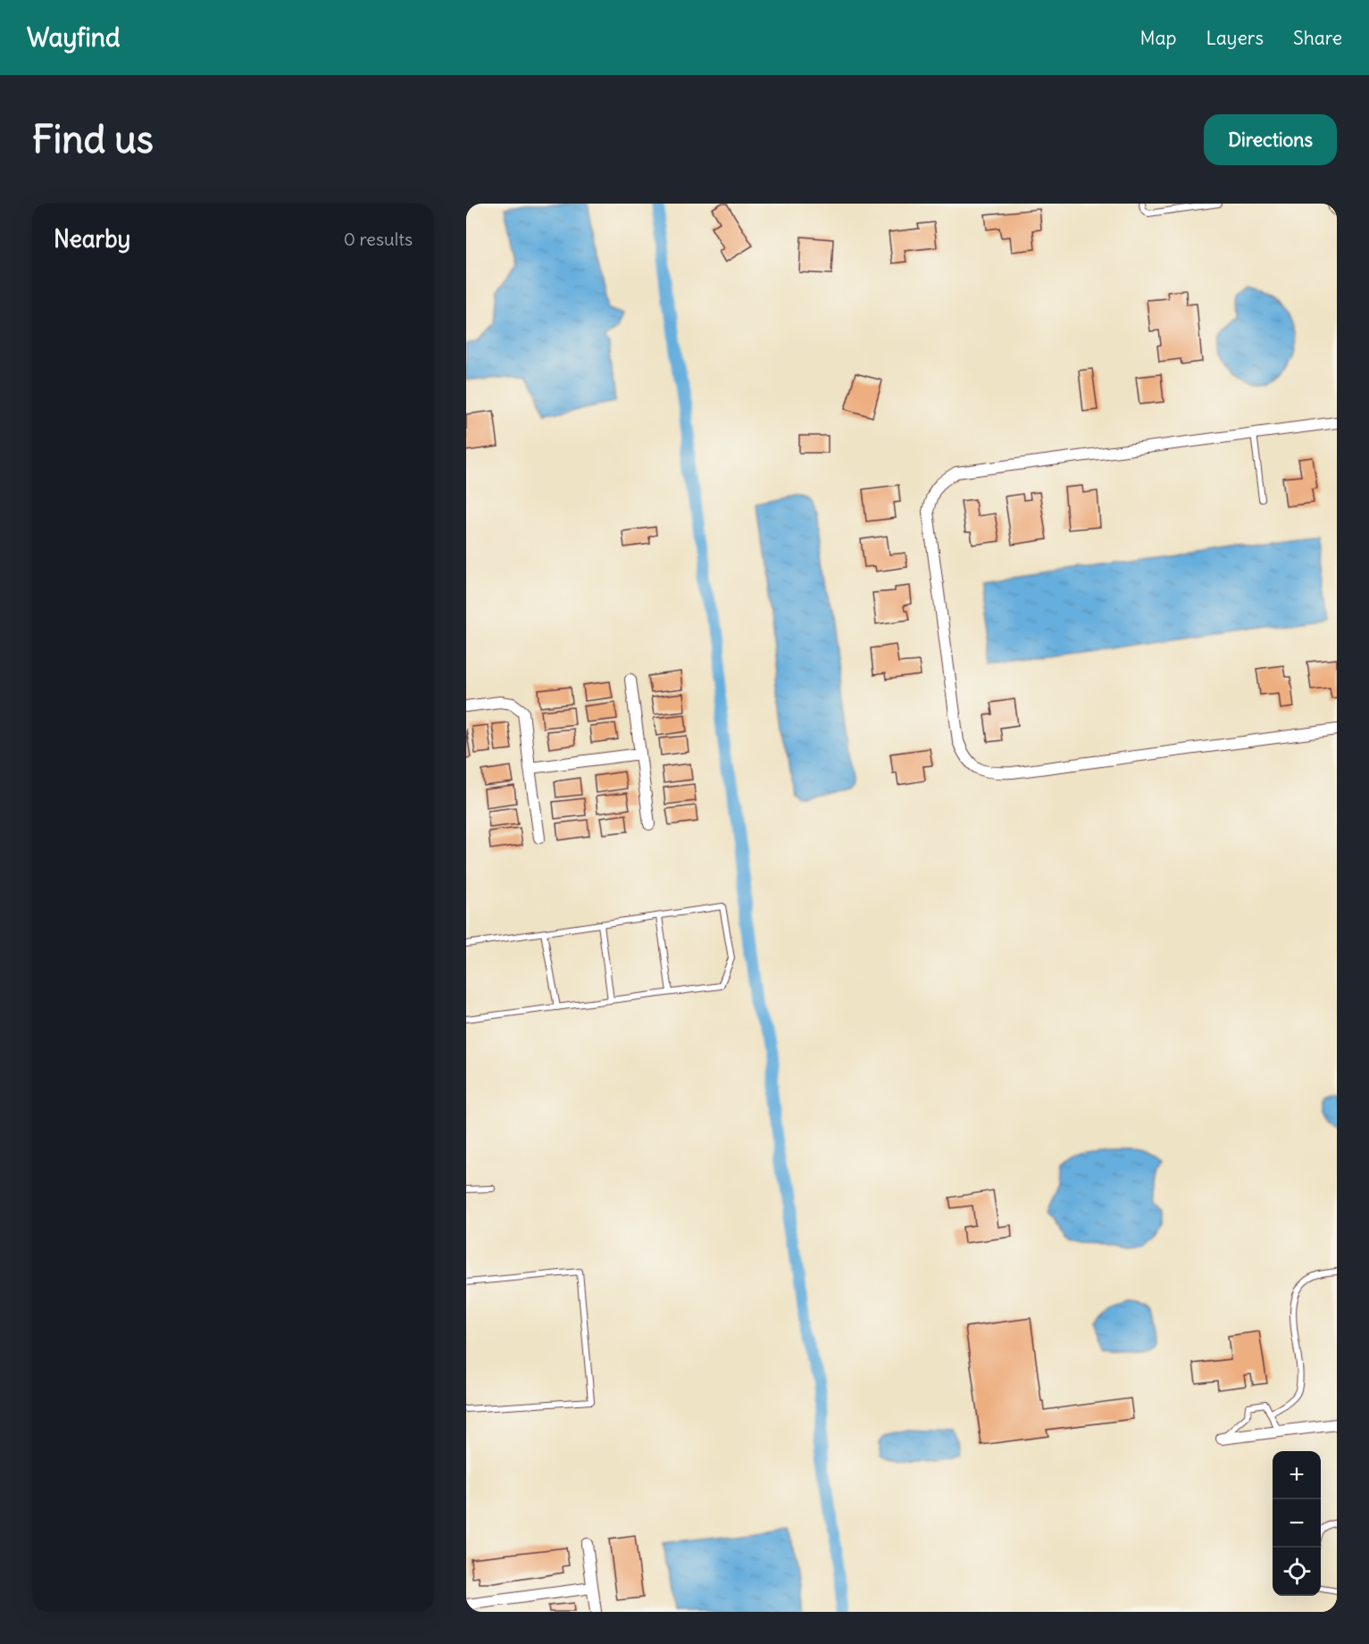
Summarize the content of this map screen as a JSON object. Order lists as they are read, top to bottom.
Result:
{
  "page": {
    "header": "Wayfind",
    "nav": ["Map", "Layers", "Share"],
    "buttons": "Directions",
    "title": "Find us",
    "heading": ["Nearby", "0 results"],
    "map_buttons": ["+", "−"]
  }
}
